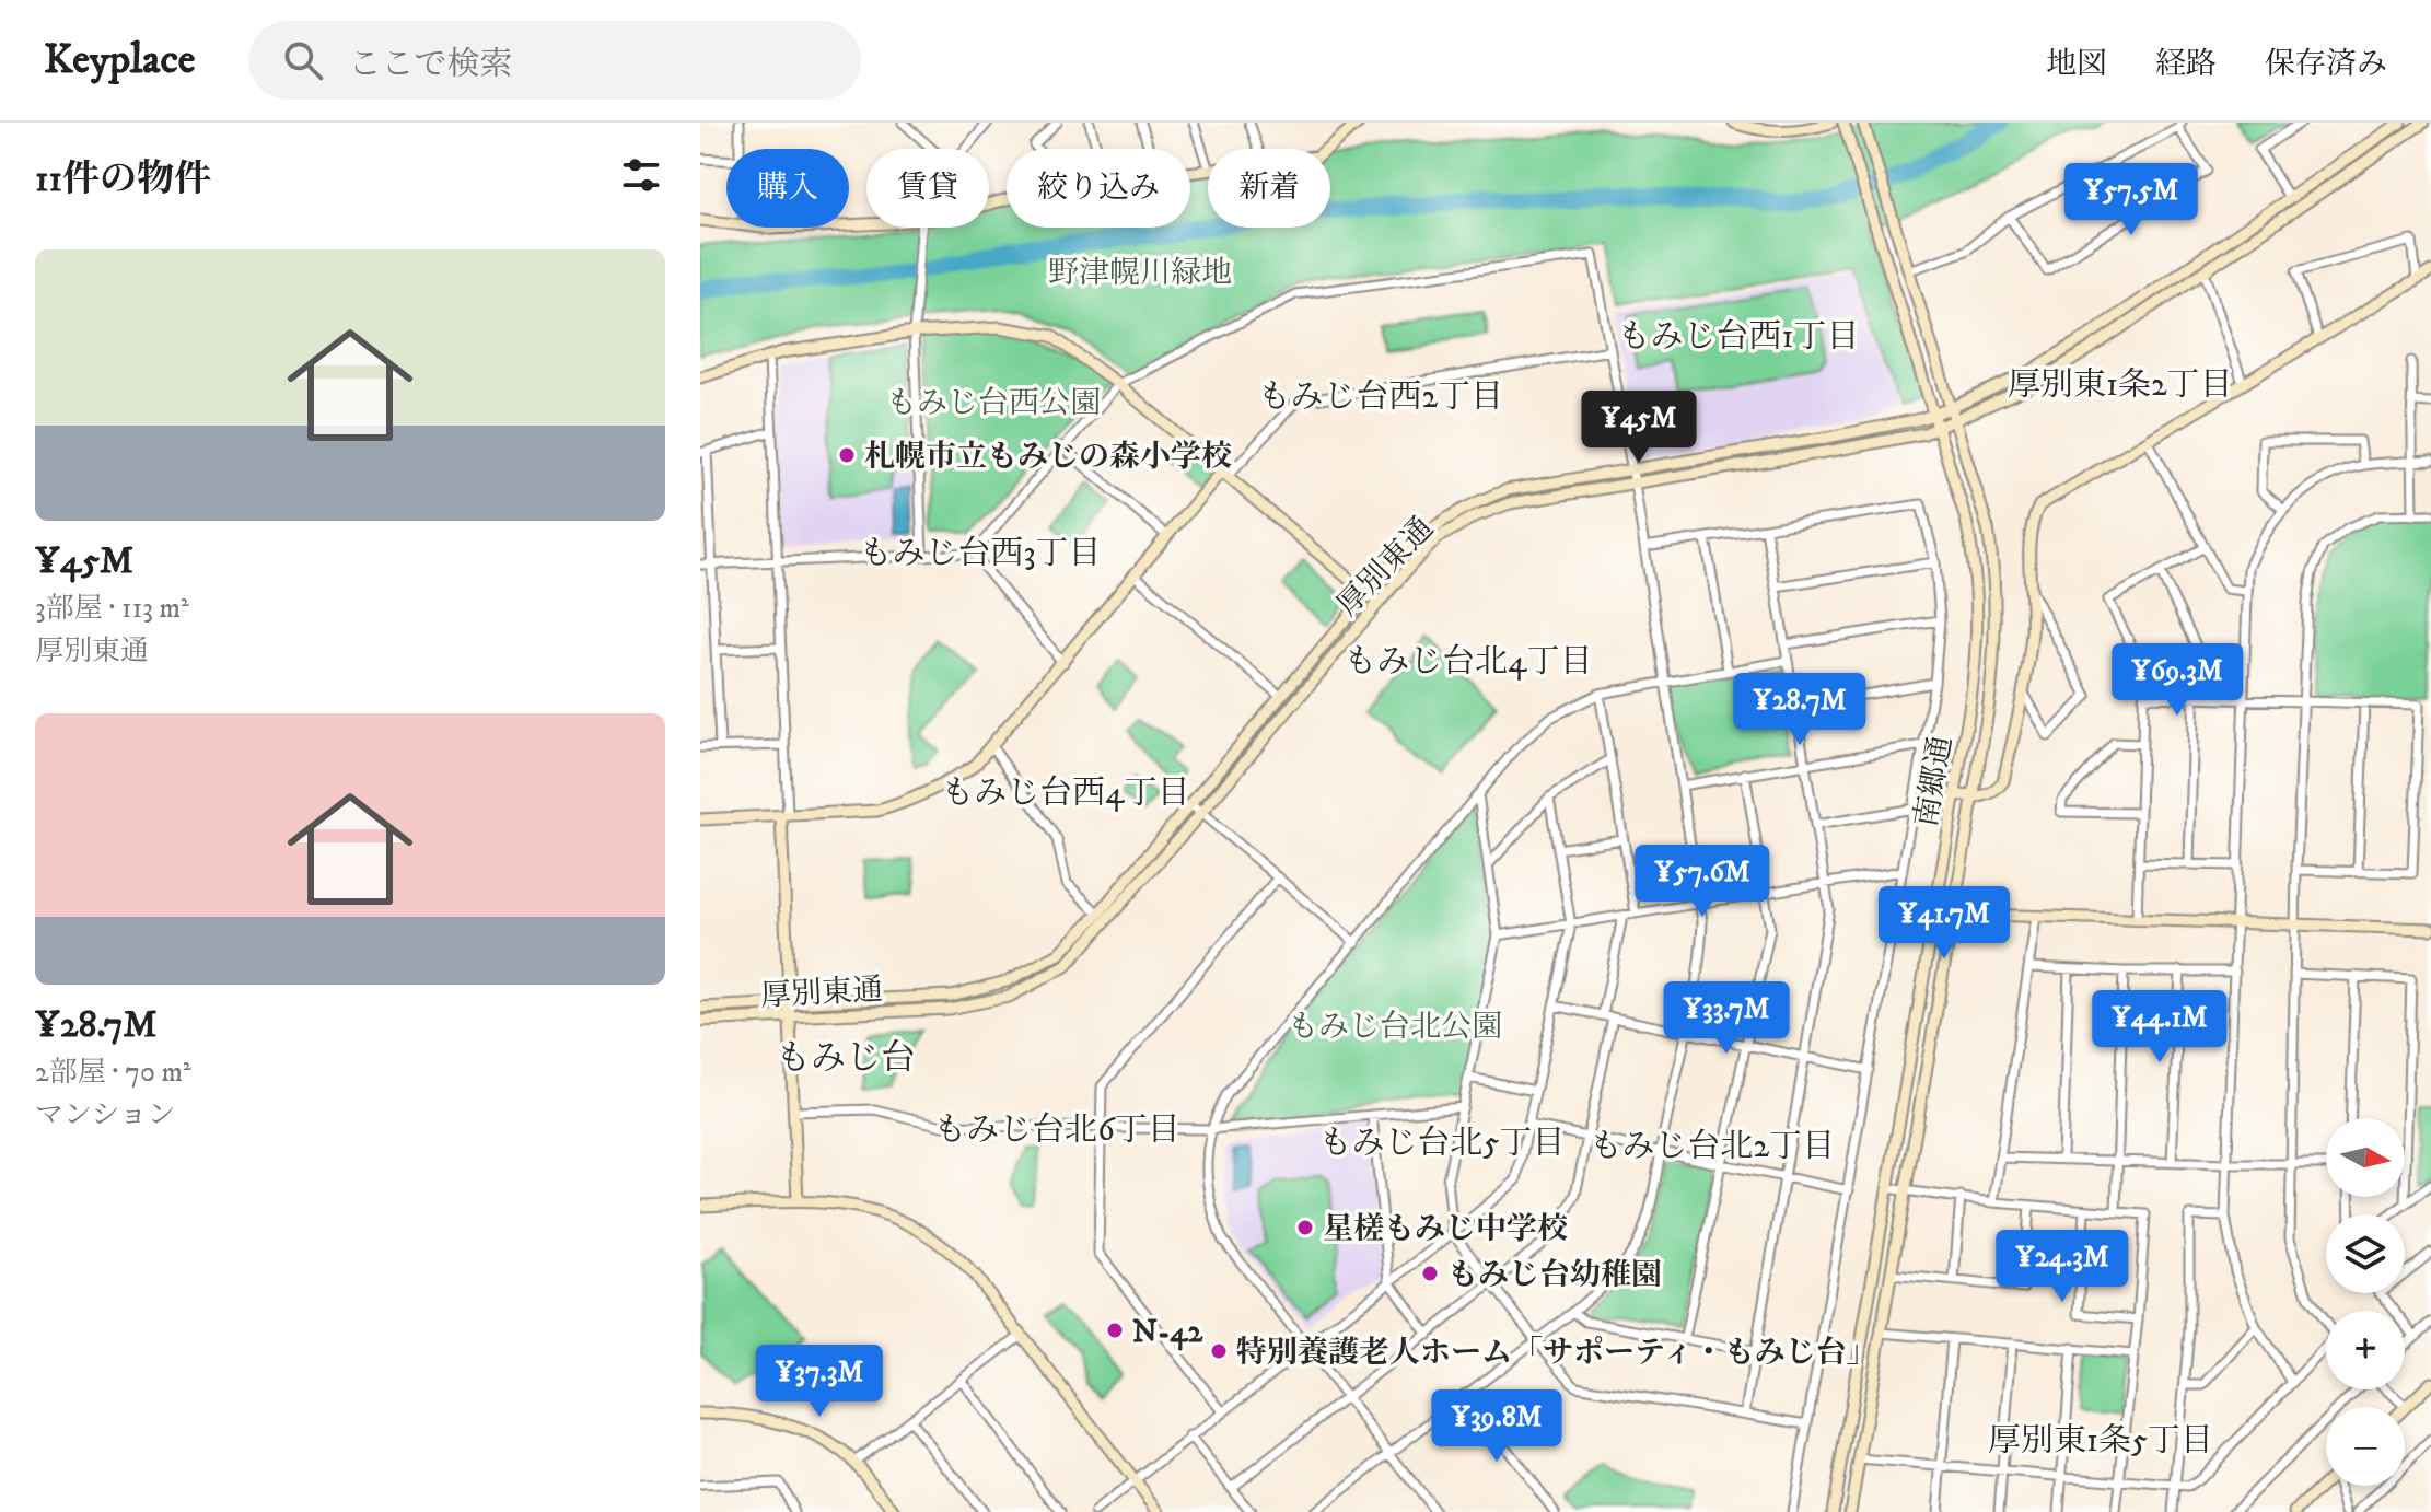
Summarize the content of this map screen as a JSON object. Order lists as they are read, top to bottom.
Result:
{
  "streets": {
    "street": ["厚別東通", "南郷通"]
  },
  "crossings": [
    ["厚別東通", "南郷通"]
  ],
  "districts": [
    "もみじ台西1丁目",
    "厚別東1条2丁目",
    "もみじ台西2丁目",
    "もみじ台西3丁目",
    "もみじ台北4丁目",
    "もみじ台西4丁目",
    "もみじ台",
    "もみじ台北6丁目",
    "もみじ台北5丁目",
    "もみじ台北2丁目",
    "厚別東1条5丁目"
  ],
  "parks": ["野津幌川緑地", "もみじ台西公園", "もみじ台北公園"],
  "places": [
    "札幌市立もみじの森小学校",
    "星槎もみじ中学校",
    "もみじ台幼稚園",
    "N-42",
    "特別養護老人ホーム「サポーティ・もみじ台」"
  ],
  "north": "right",
  "page": {
    "header": "Keyplace",
    "search": "ここで検索",
    "nav": ["地図", "経路", "保存済み"],
    "heading": "11件の物件",
    "chip": [
      "購入",
      "賃貸",
      "絞り込み",
      "新着"
    ],
    "price": [
      "¥57.5M",
      "¥45M",
      "¥69.3M",
      "¥28.7M",
      "¥57.6M",
      "¥41.7M",
      "¥33.7M",
      "¥44.1M",
      "¥24.3M",
      "¥37.3M",
      "¥39.8M"
    ],
    "list": [
      {
        "name": "¥45M",
        "note": "3部屋 · 113 m² · 厚別東通"
      },
      {
        "name": "¥28.7M",
        "note": "2部屋 · 70 m² · マンション"
      }
    ],
    "map_buttons": ["+", "−"]
  }
}
